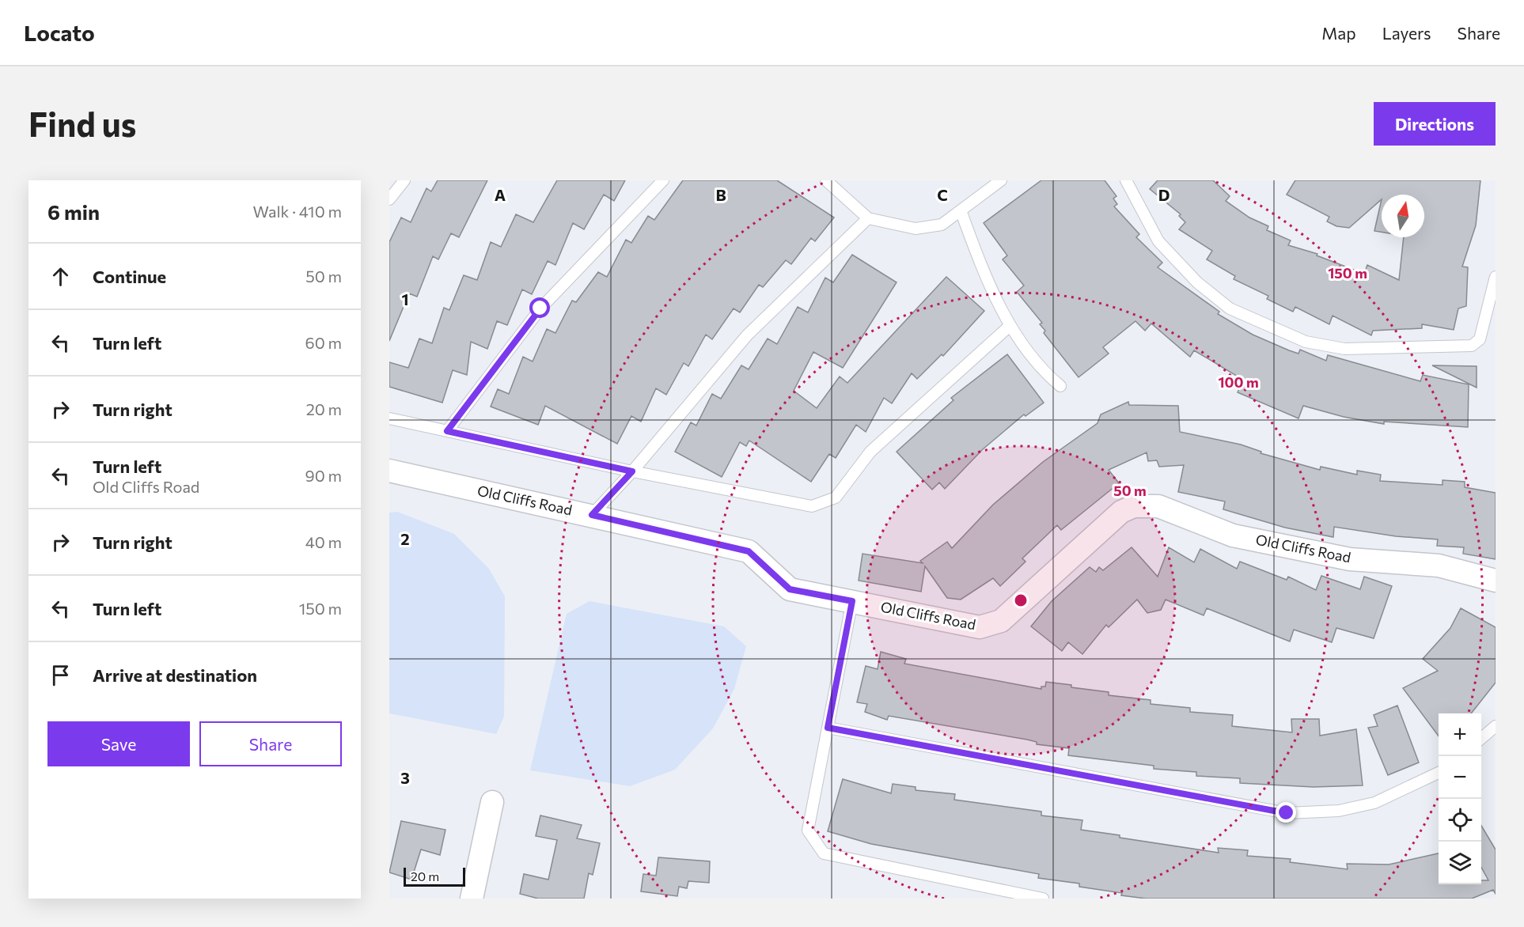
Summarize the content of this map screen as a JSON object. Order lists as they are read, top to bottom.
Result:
{
  "streets": {
    "street": ["Old Cliffs Road"]
  },
  "scale_bar": "20 m",
  "north": "top",
  "page": {
    "header": "Locato",
    "nav": ["Map", "Layers", "Share"],
    "buttons": [
      "Directions",
      ["Save", "Share"]
    ],
    "title": "Find us",
    "heading": ["6 min", "Walk · 410 m"],
    "list": [
      ["Continue", "50 m"],
      ["Turn left", "60 m"],
      ["Turn right", "20 m"],
      ["Turn left", "Old Cliffs Road", "90 m"],
      ["Turn right", "40 m"],
      ["Turn left", "150 m"],
      "Arrive at destination"
    ],
    "map_buttons": ["+", "−"],
    "scale": "20 m"
  },
  "grid": {
    "columns": [
      "A",
      "B",
      "C",
      "D"
    ],
    "rows": ["1", "2", "3"]
  },
  "rings": ["150 m", "100 m", "50 m"]
}
